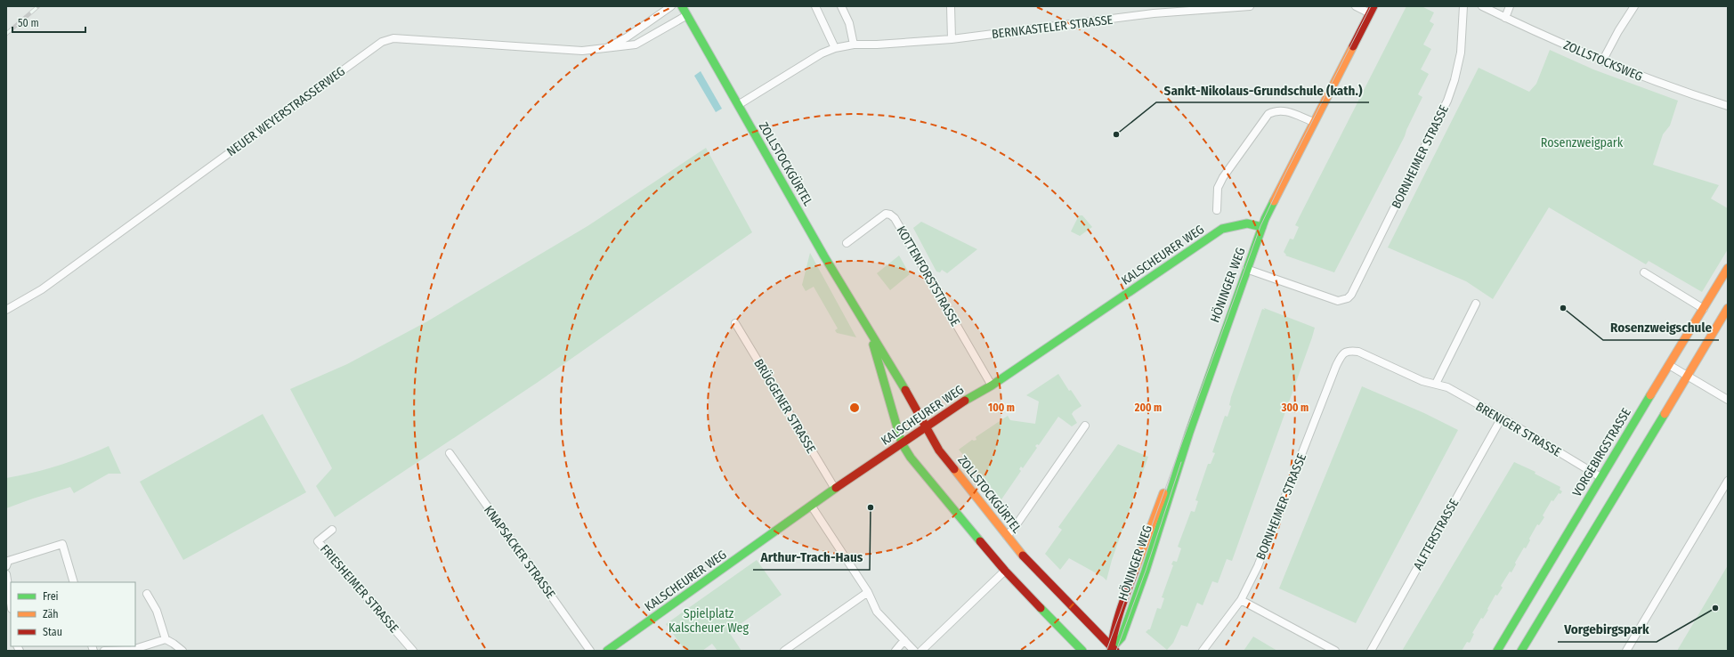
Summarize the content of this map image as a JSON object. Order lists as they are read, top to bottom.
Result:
{
  "streets": {
    "main road": [
      "ZOLLSTOCKGÜRTEL",
      "KALSCHEURER WEG",
      "HÖNINGER WEG",
      "VORGEBIRGSTRASSE"
    ],
    "street": [
      "BERNKASTELER STRASSE",
      "ZOLLSTOCKSWEG",
      "NEUER WEYERSTRASSERWEG",
      "BORNHEIMER STRASSE",
      "KOTTENFORSTSTRASSE",
      "BRÜGGENER STRASSE",
      "BRENIGER STRASSE",
      "ALFTERSTRASSE",
      "KNAPSACKER STRASSE",
      "FRIESHEIMER STRASSE"
    ]
  },
  "crossings": [
    ["BERNKASTELER STRASSE", "ZOLLSTOCKGÜRTEL"],
    ["NEUER WEYERSTRASSERWEG", "ZOLLSTOCKGÜRTEL"],
    ["BORNHEIMER STRASSE", "HÖNINGER WEG"],
    ["BORNHEIMER STRASSE", "BRENIGER STRASSE"],
    ["ZOLLSTOCKGÜRTEL", "KALSCHEURER WEG"],
    ["ZOLLSTOCKGÜRTEL", "HÖNINGER WEG"],
    ["KALSCHEURER WEG", "KOTTENFORSTSTRASSE"],
    ["KALSCHEURER WEG", "HÖNINGER WEG"],
    ["KALSCHEURER WEG", "BRÜGGENER STRASSE"],
    ["BRENIGER STRASSE", "VORGEBIRGSTRASSE"],
    ["BRENIGER STRASSE", "ALFTERSTRASSE"]
  ],
  "parks": ["Rosenzweigpark", "Spielplatz Kalscheuer Weg"],
  "places": [
    "Sankt-Nikolaus-Grundschule (kath.)",
    "Rosenzweigschule",
    "Arthur-Trach-Haus",
    "Vorgebirgspark"
  ],
  "legend": ["Frei", "Zäh", "Stau"],
  "scale_bar": "50 m",
  "rings": ["100 m", "200 m", "300 m"]
}
